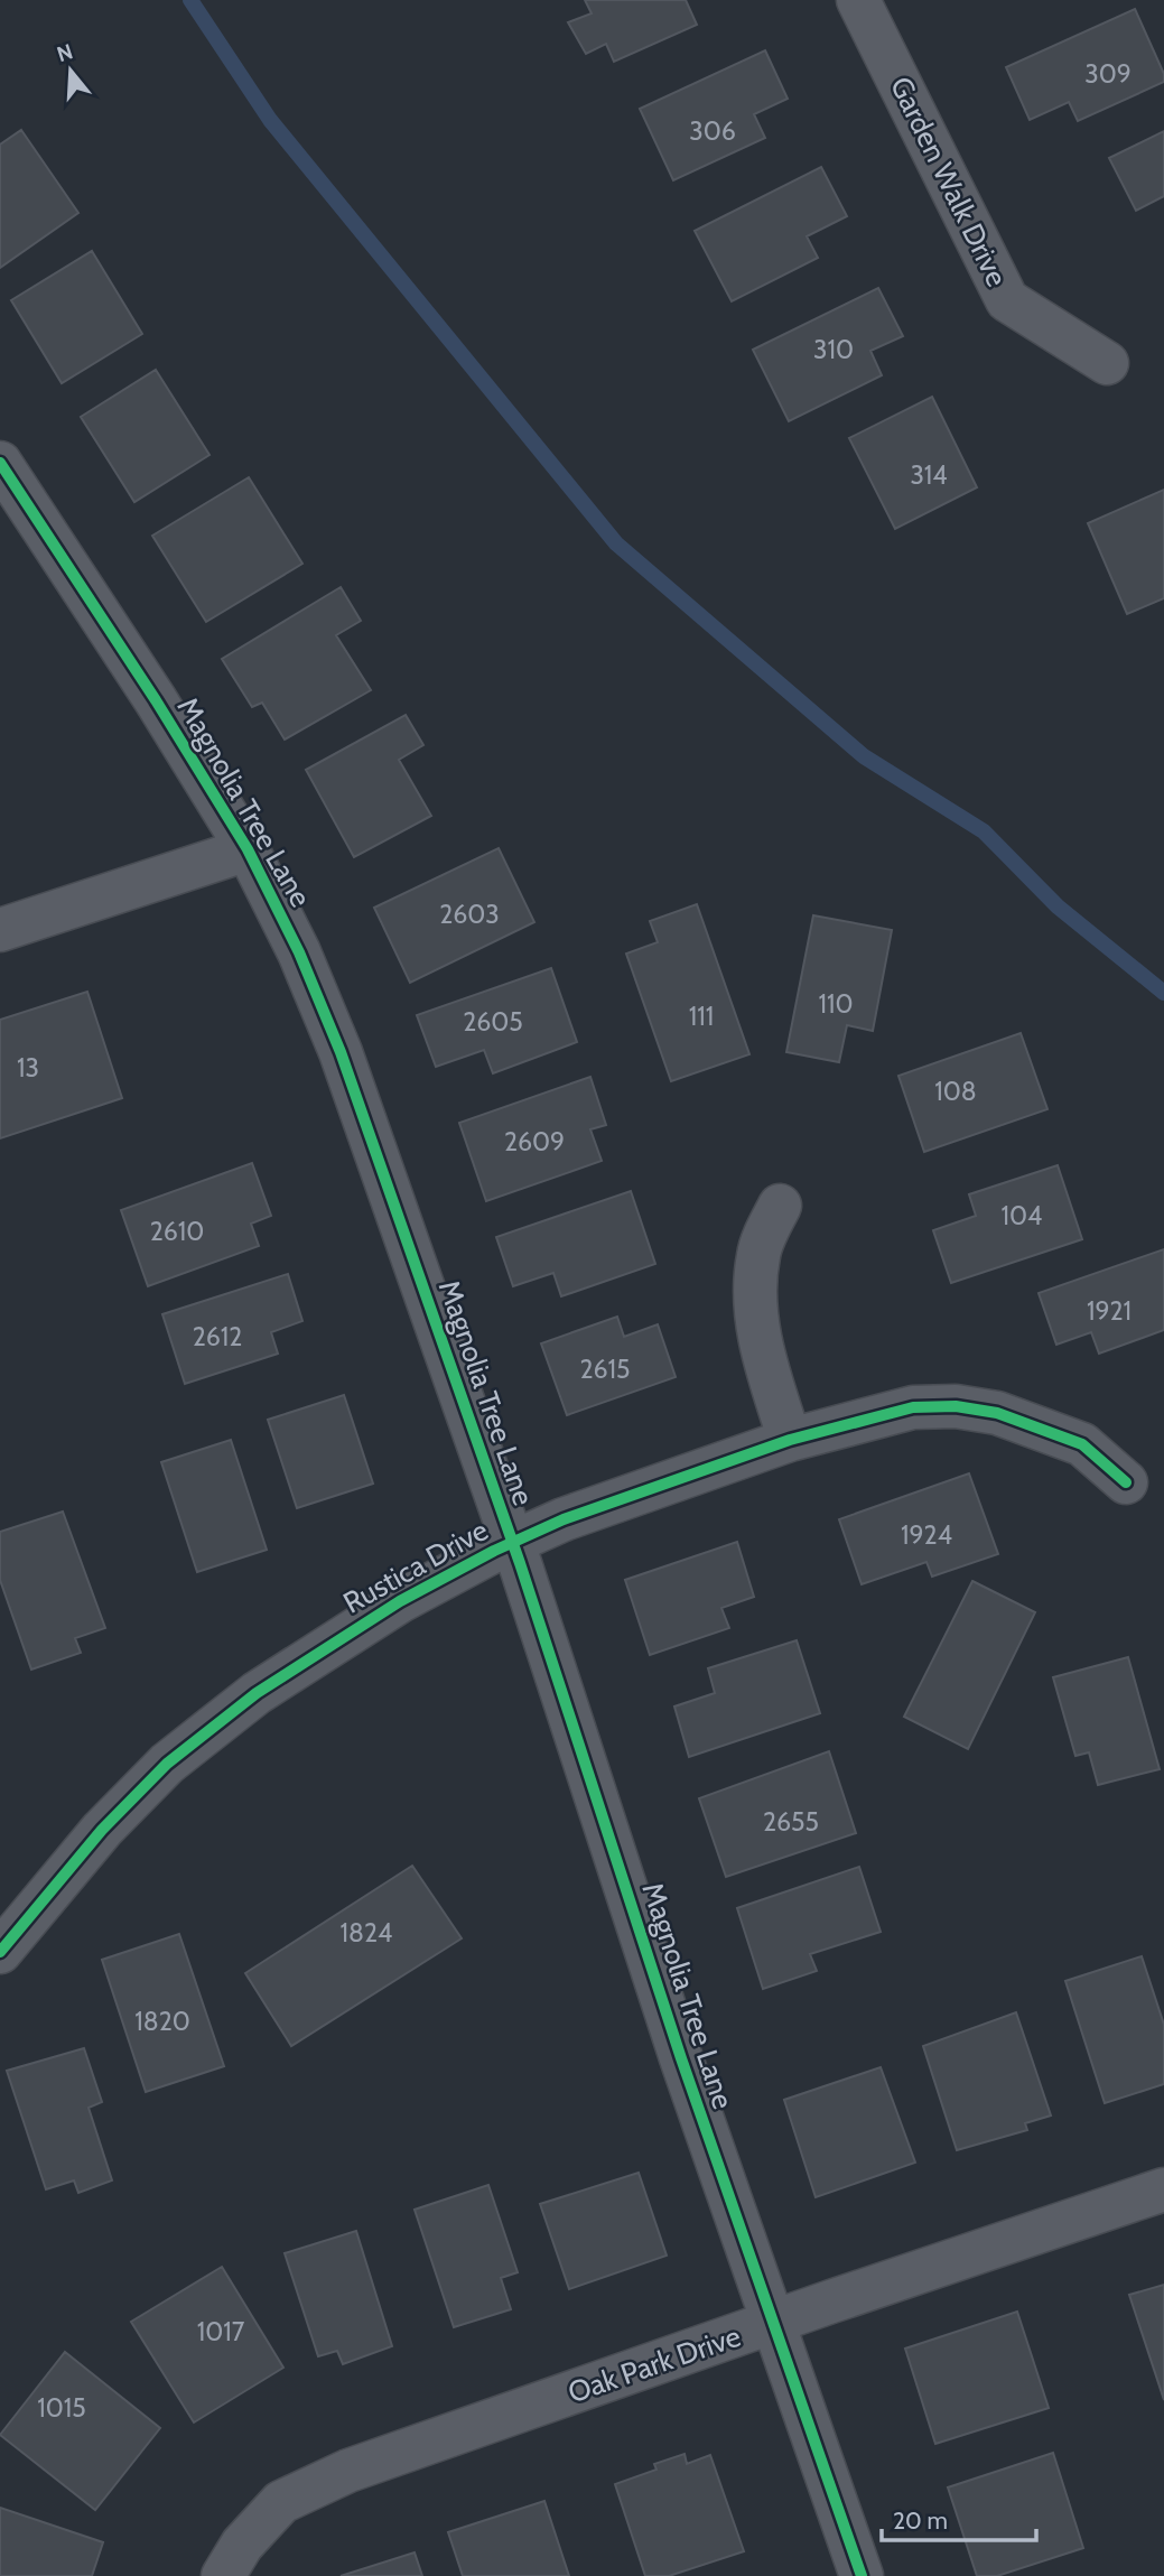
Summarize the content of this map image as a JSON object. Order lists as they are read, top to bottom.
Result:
{
  "streets": {
    "street": [
      "Garden Walk Drive",
      "Magnolia Tree Lane",
      "Rustica Drive",
      "Oak Park Drive"
    ]
  },
  "crossings": [
    ["Magnolia Tree Lane", "Rustica Drive"],
    ["Magnolia Tree Lane", "Oak Park Drive"]
  ],
  "house_numbers": [
    "309",
    "306",
    "310",
    "314",
    "2603",
    "110",
    "111",
    "2605",
    "13",
    "108",
    "2609",
    "104",
    "2610",
    "1921",
    "2612",
    "2615",
    "1924",
    "2655",
    "1824",
    "1820",
    "1017",
    "1015"
  ],
  "scale_bar": "20 m",
  "north": "top"
}
